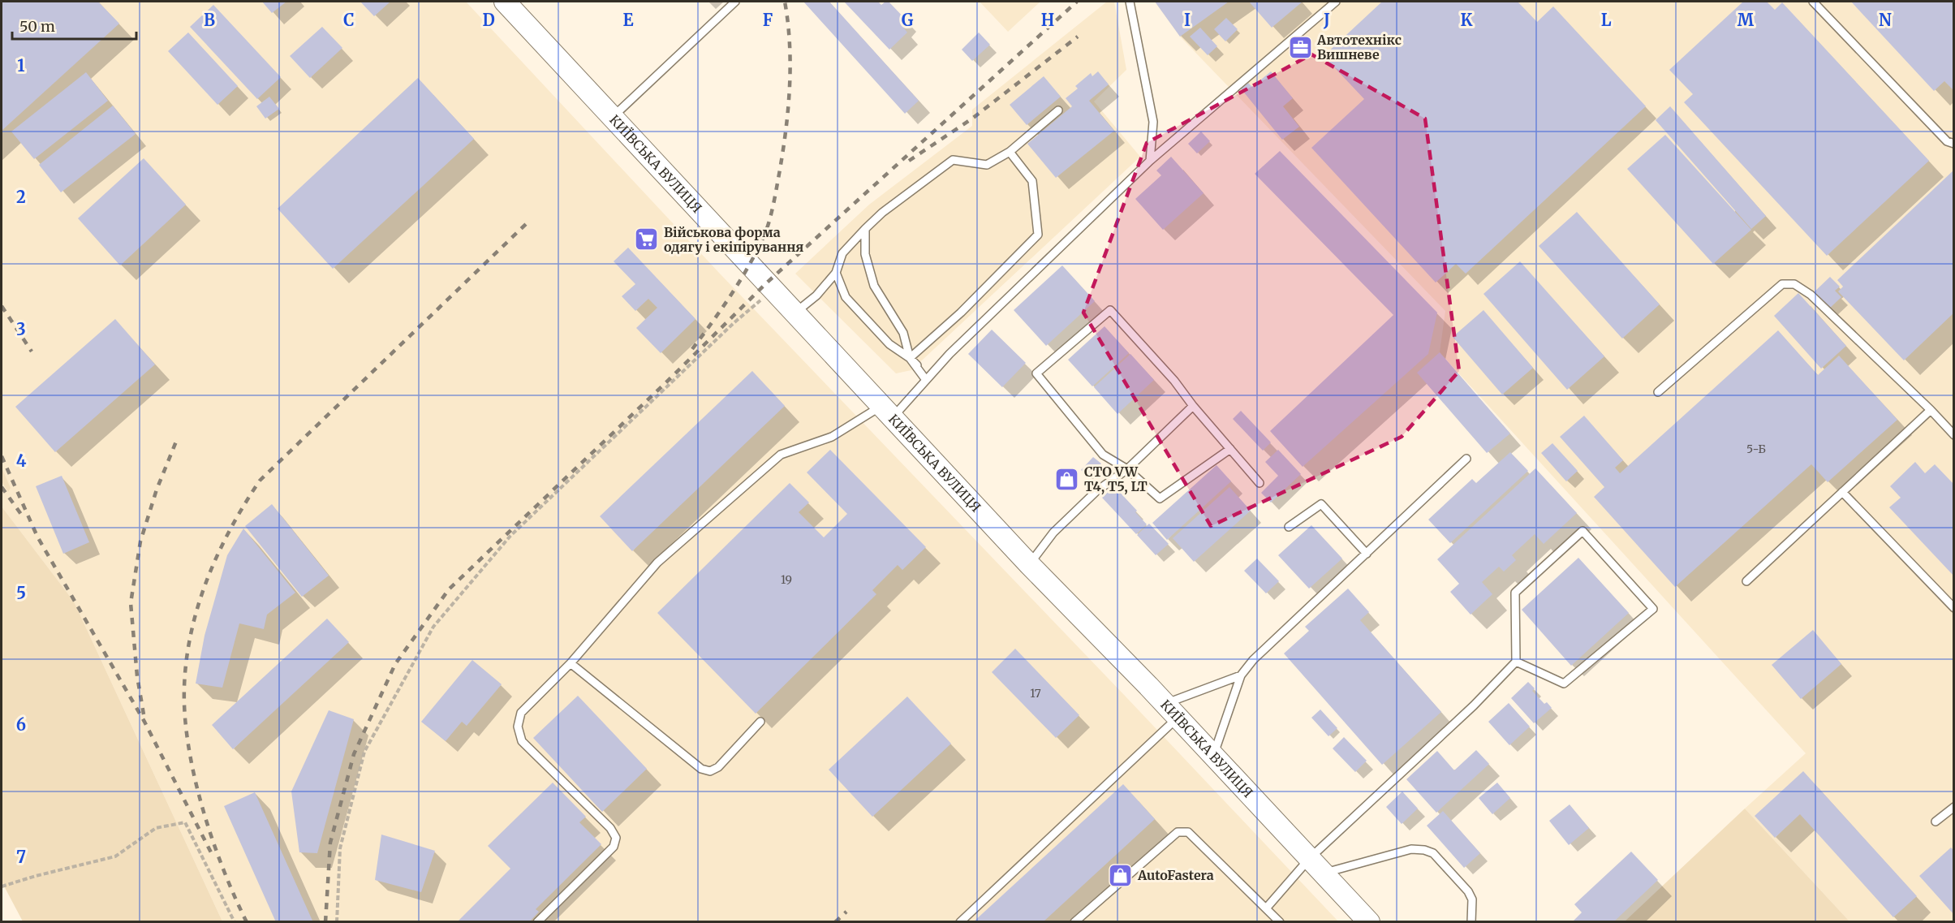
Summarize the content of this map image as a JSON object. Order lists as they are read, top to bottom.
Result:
{
  "streets": {
    "main road": ["КИЇВСЬКА ВУЛИЦЯ"]
  },
  "places": {
    "office": ["Автотехнікс Вишневе"],
    "supermarket": ["Військова форма одягу і екіпірування"],
    "shop": ["СТО VW T4, T5, LT", "AutoFastera"]
  },
  "house_numbers": ["5-Б", "19", "17"],
  "scale_bar": "50 m",
  "grid": {
    "columns": [
      "B",
      "C",
      "D",
      "E",
      "F",
      "G",
      "H",
      "I",
      "J",
      "K",
      "L",
      "M",
      "N"
    ],
    "rows": [
      "1",
      "2",
      "3",
      "4",
      "5",
      "6",
      "7"
    ]
  }
}
